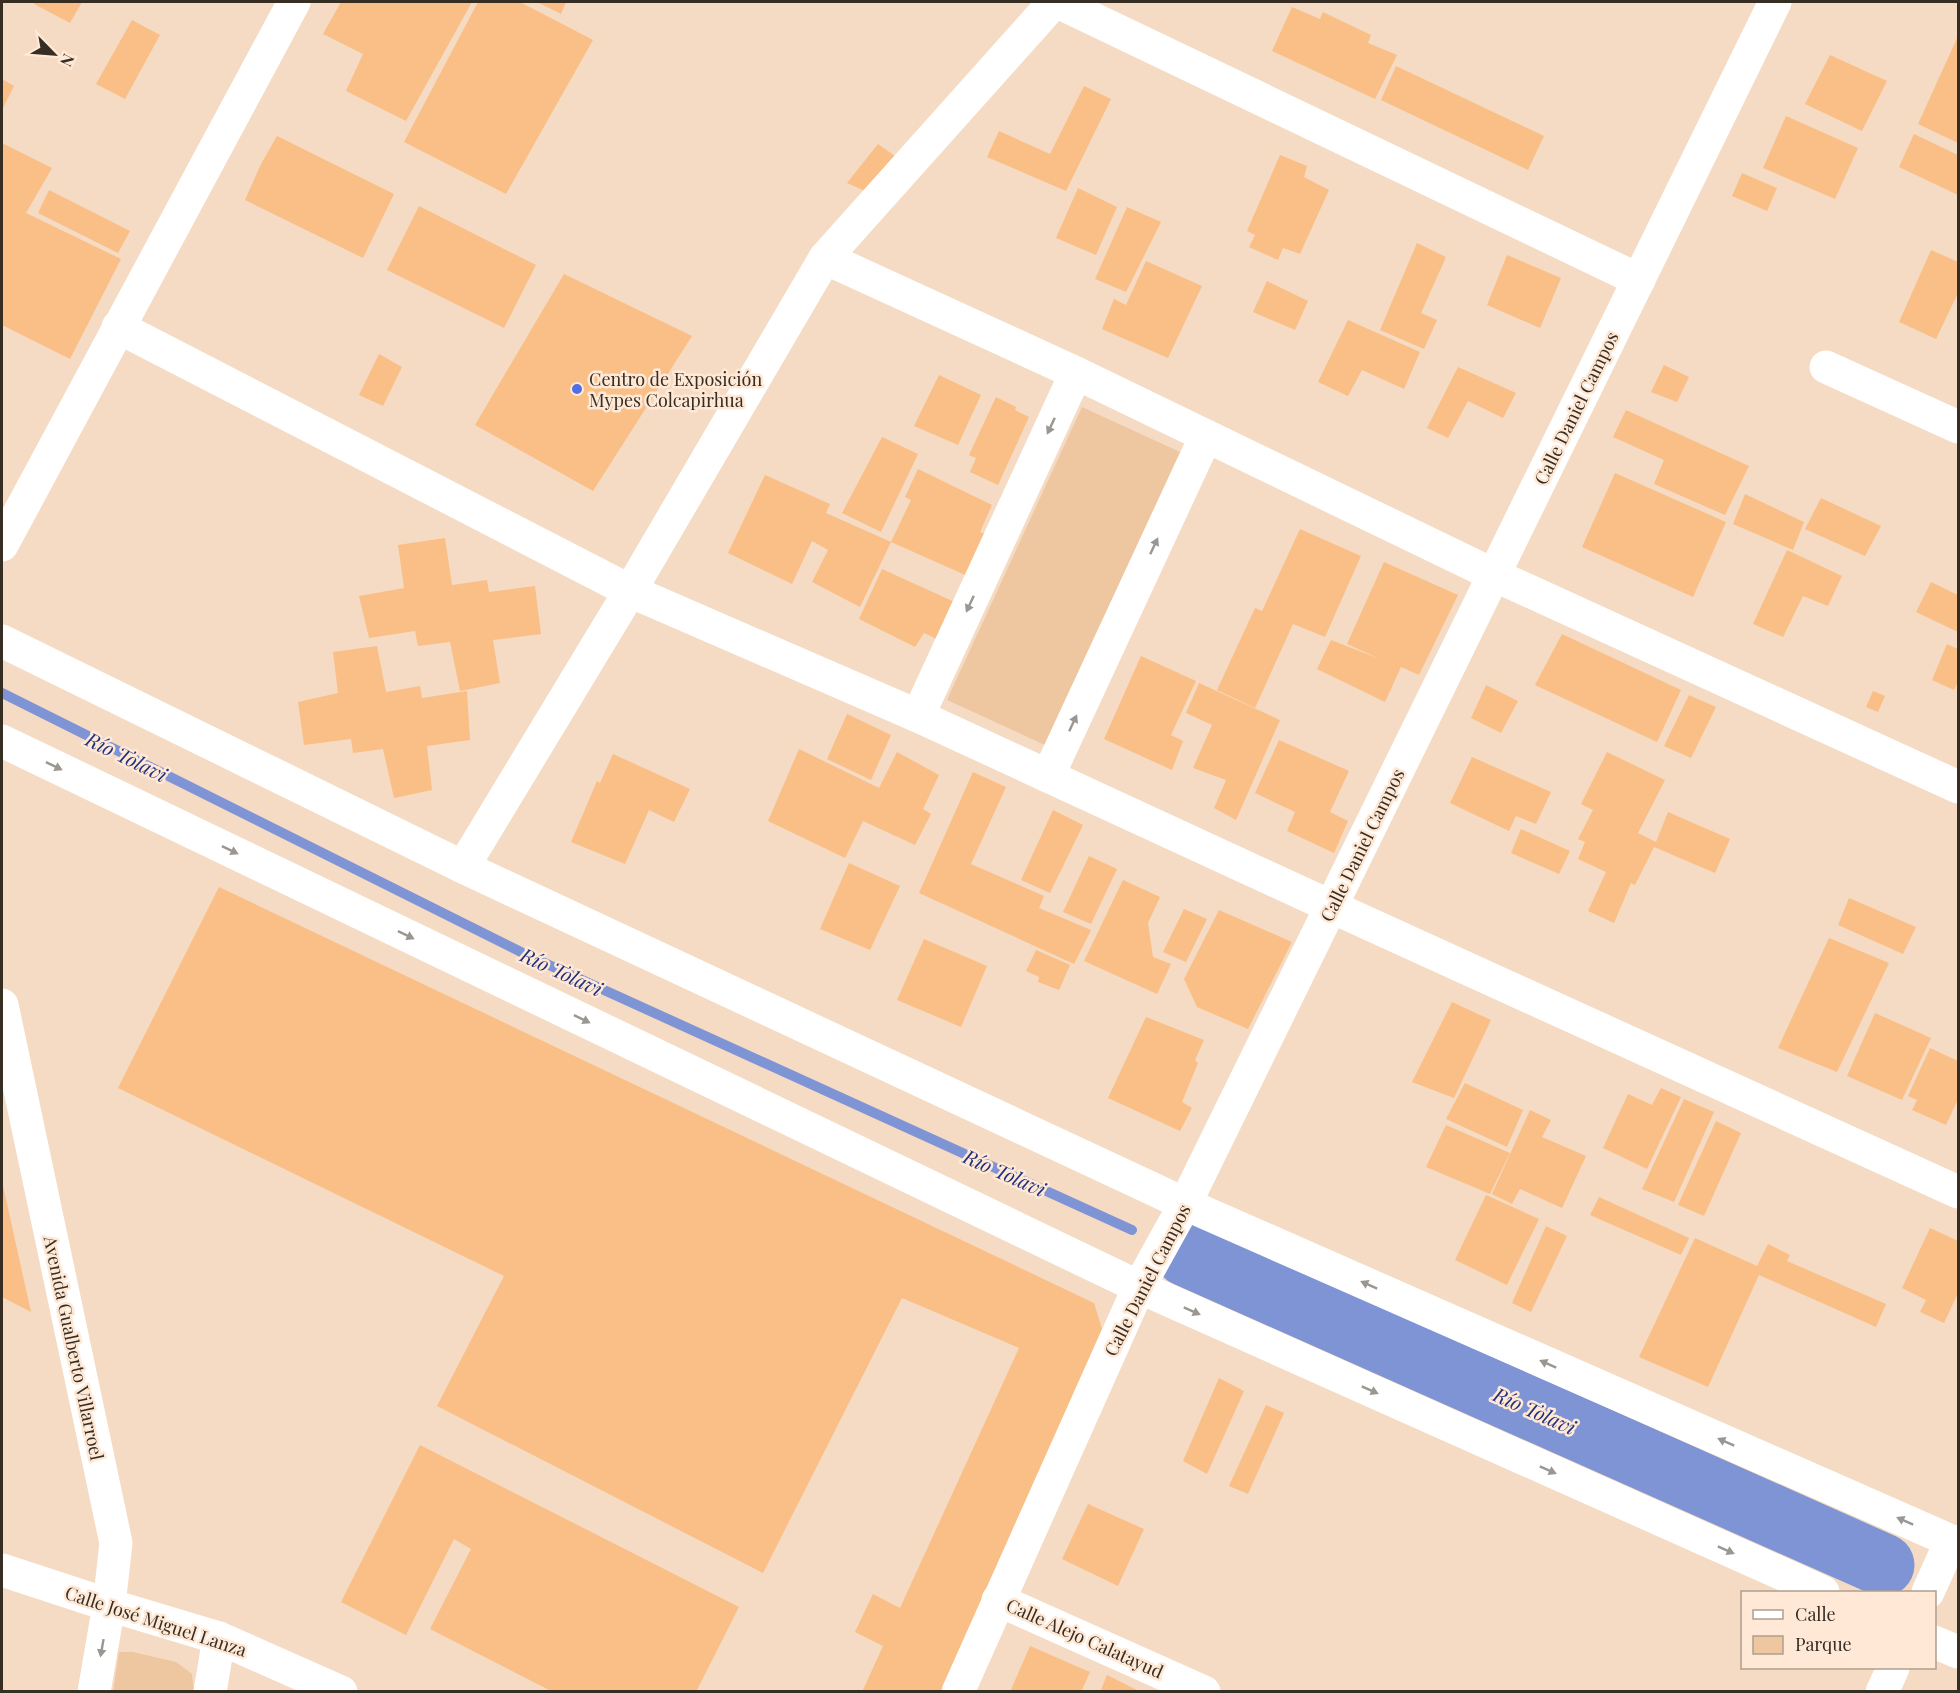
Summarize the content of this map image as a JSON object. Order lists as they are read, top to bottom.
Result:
{
  "streets": {
    "street": [
      "Calle Daniel Campos",
      "Avenida Gualberto Villarroel",
      "Calle José Miguel Lanza",
      "Calle Alejo Calatayud"
    ]
  },
  "crossings": [
    ["Calle Daniel Campos", "Calle Alejo Calatayud"],
    ["Avenida Gualberto Villarroel", "Calle José Miguel Lanza"]
  ],
  "water": ["Río Tolavi"],
  "places": ["Centro de Exposición Mypes Colcapirhua"],
  "legend": ["Calle", "Parque"],
  "north": "bottom right"
}
